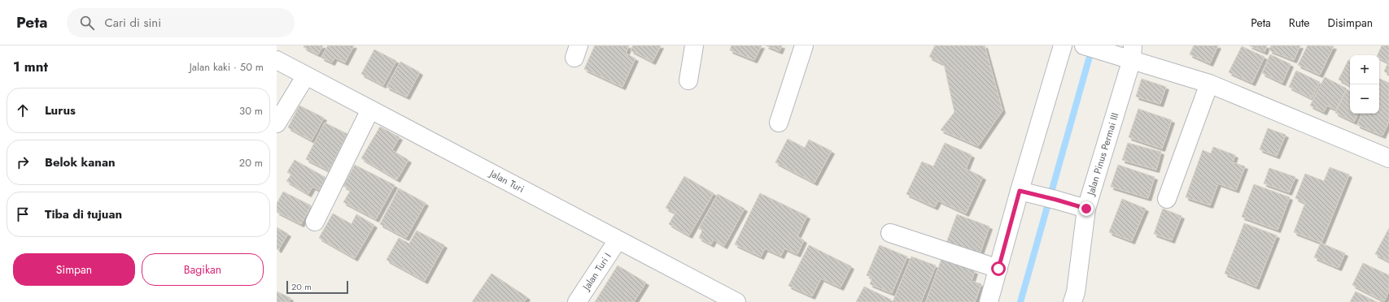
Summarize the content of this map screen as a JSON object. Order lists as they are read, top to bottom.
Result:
{
  "streets": {
    "street": ["Jalan Pinus Permai III", "Jalan Turi", "Jalan Turi I"]
  },
  "crossings": [
    ["Jalan Turi", "Jalan Turi I"]
  ],
  "scale_bar": "20 m",
  "page": {
    "header": "Peta",
    "search": "Cari di sini",
    "nav": ["Peta", "Rute", "Disimpan"],
    "heading": ["1 mnt", "Jalan kaki · 50 m"],
    "map_buttons": ["+", "−"],
    "list": [
      ["Lurus", "30 m"],
      ["Belok kanan", "20 m"],
      "Tiba di tujuan"
    ],
    "buttons": ["Simpan", "Bagikan"],
    "scale": "20 m"
  }
}
